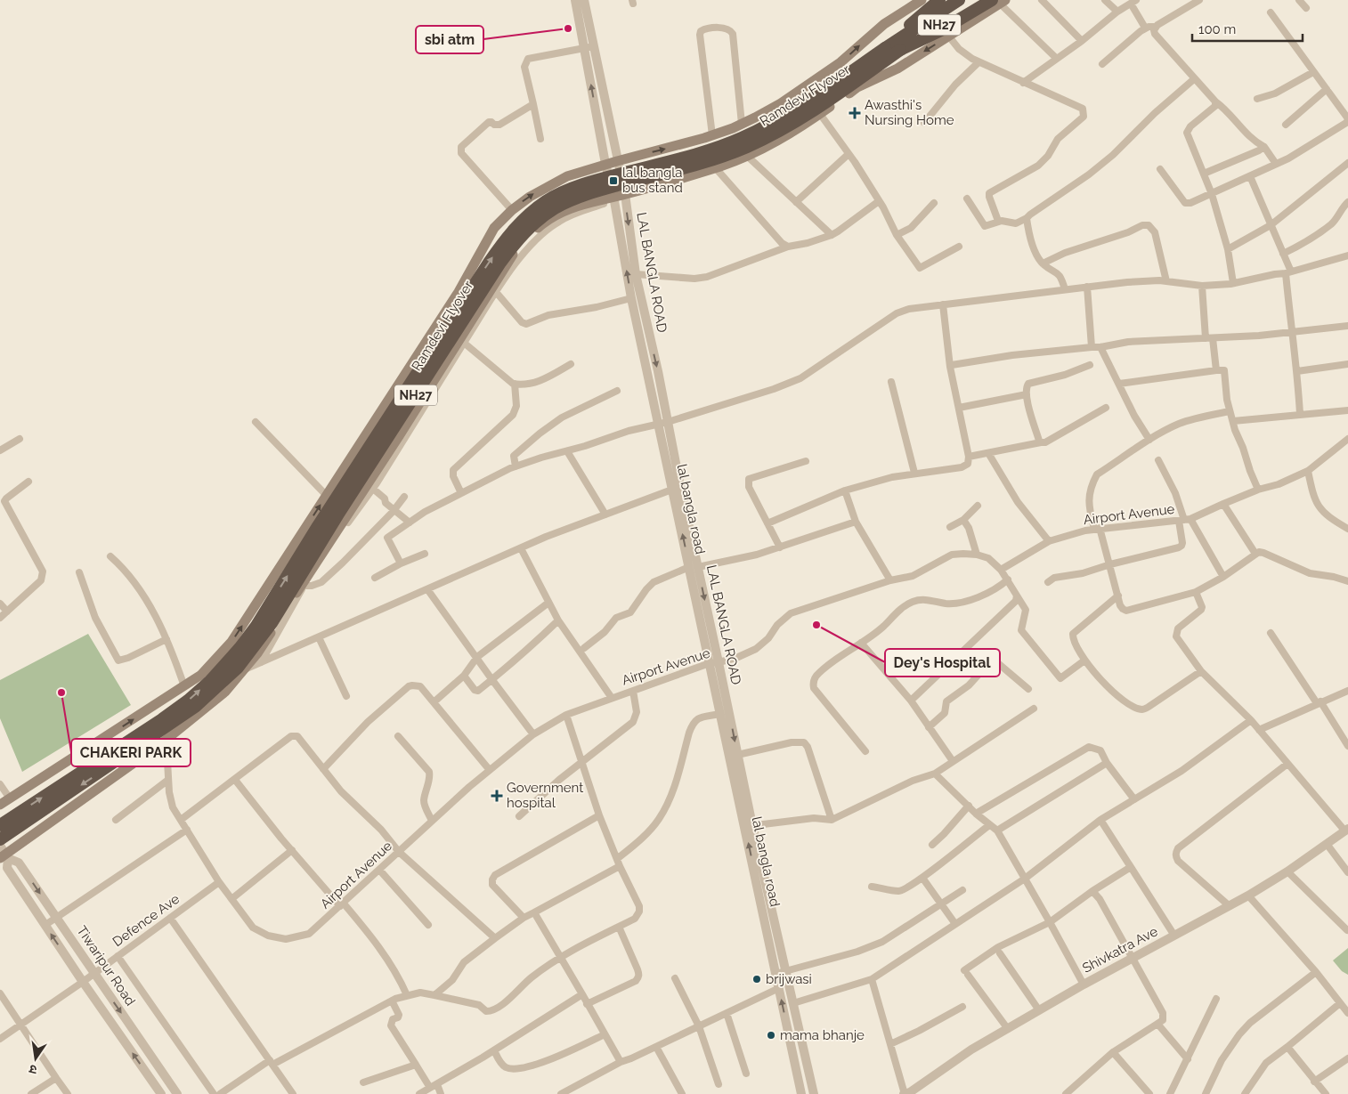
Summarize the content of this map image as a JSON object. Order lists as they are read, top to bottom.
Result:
{
  "streets": {
    "highway": ["NH27", "Ramdevi Flyover"],
    "street": [
      "LAL BANGLA ROAD",
      "lal bangla road",
      "Airport Avenue",
      "Defence Ave",
      "Shivkatra Ave",
      "Tiwaripur Road"
    ]
  },
  "crossings": [
    ["LAL BANGLA ROAD", "lal bangla road"],
    ["lal bangla road", "Airport Avenue"],
    ["Airport Avenue", "Defence Ave"],
    ["Defence Ave", "Tiwaripur Road"]
  ],
  "one_way": ["LAL BANGLA ROAD"],
  "places": {
    "other": [
      "sbi atm",
      "Dey's Hospital",
      "CHAKERI PARK",
      "brijwasi",
      "mama bhanje"
    ],
    "health": ["Awasthi's Nursing Home", "Government hospital"],
    "transit": ["lal bangla bus stand"]
  },
  "scale_bar": "100 m",
  "north": "bottom"
}
